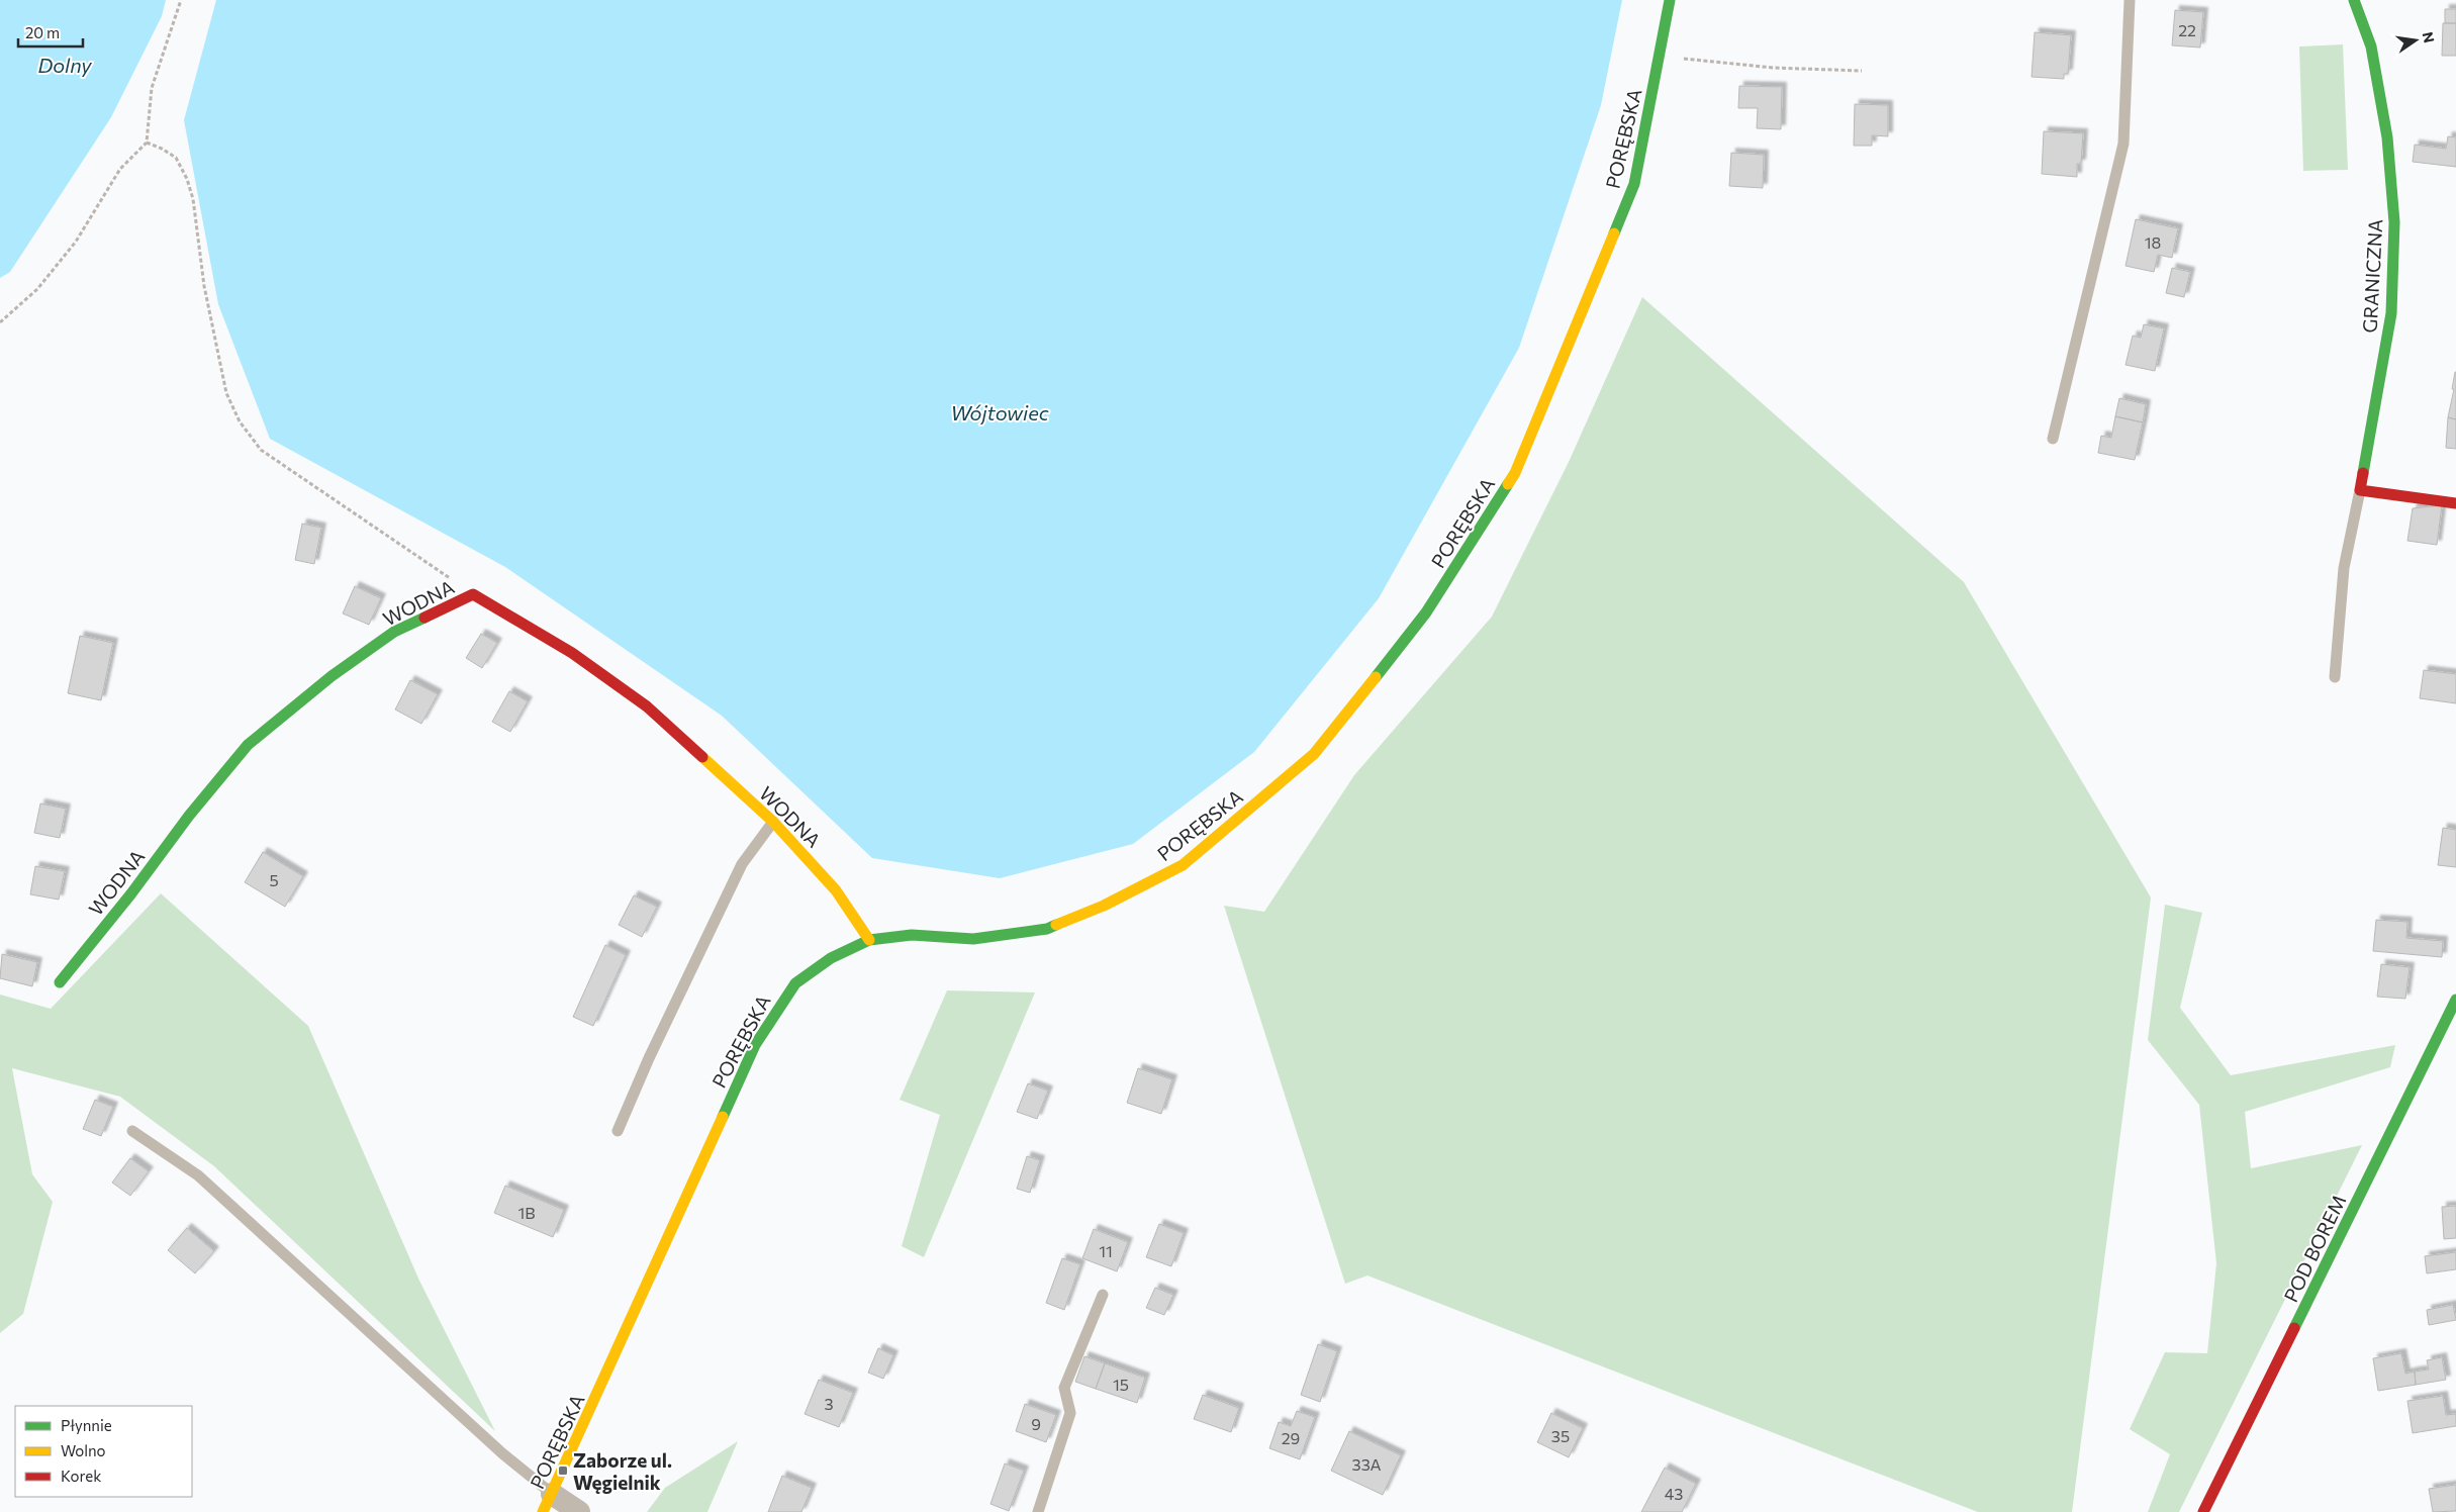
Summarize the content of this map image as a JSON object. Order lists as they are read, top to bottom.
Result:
{
  "streets": {
    "street": [
      "PORĘBSKA",
      "GRANICZNA",
      "WODNA",
      "POD BOREM"
    ]
  },
  "crossings": [
    ["PORĘBSKA", "WODNA"]
  ],
  "water": ["Dolny", "Wójtowiec"],
  "places": {
    "transit": ["Zaborze ul. Węgielnik"]
  },
  "house_numbers": [
    "22",
    "18",
    "5",
    "1B",
    "11",
    "15",
    "3",
    "9",
    "35",
    "29",
    "33A",
    "43"
  ],
  "legend": ["Płynnie", "Wolno", "Korek"],
  "scale_bar": "20 m",
  "north": "right"
}
